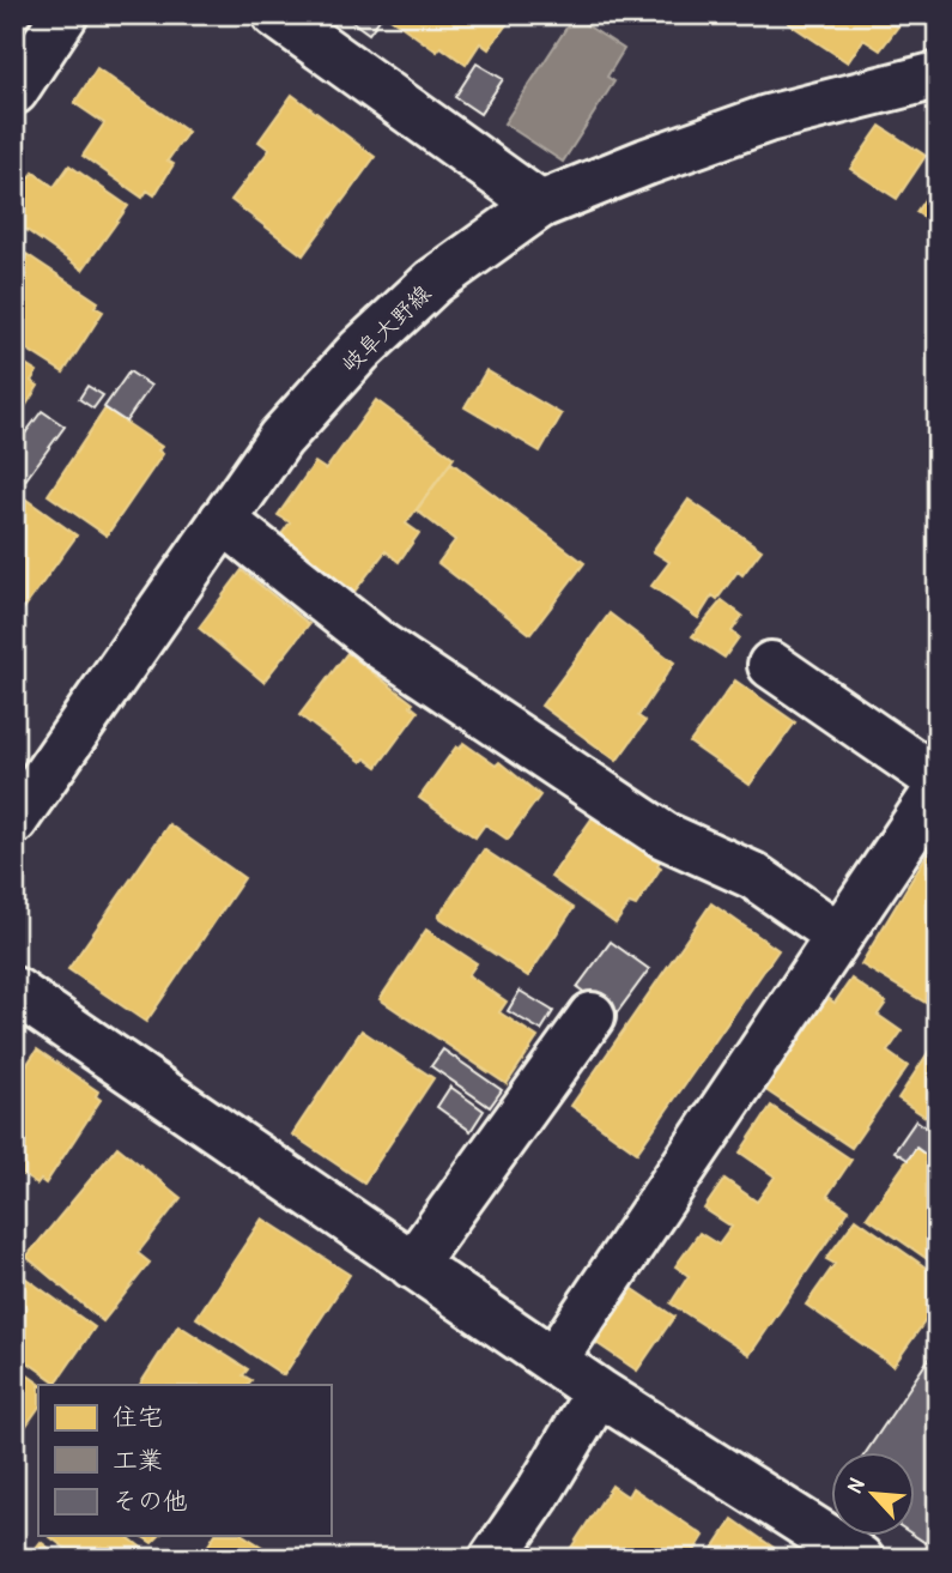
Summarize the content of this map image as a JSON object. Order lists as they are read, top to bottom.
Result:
{
  "streets": {
    "street": ["岐阜大野線"]
  },
  "legend": ["住宅", "工業", "その他"],
  "north": "top left"
}
